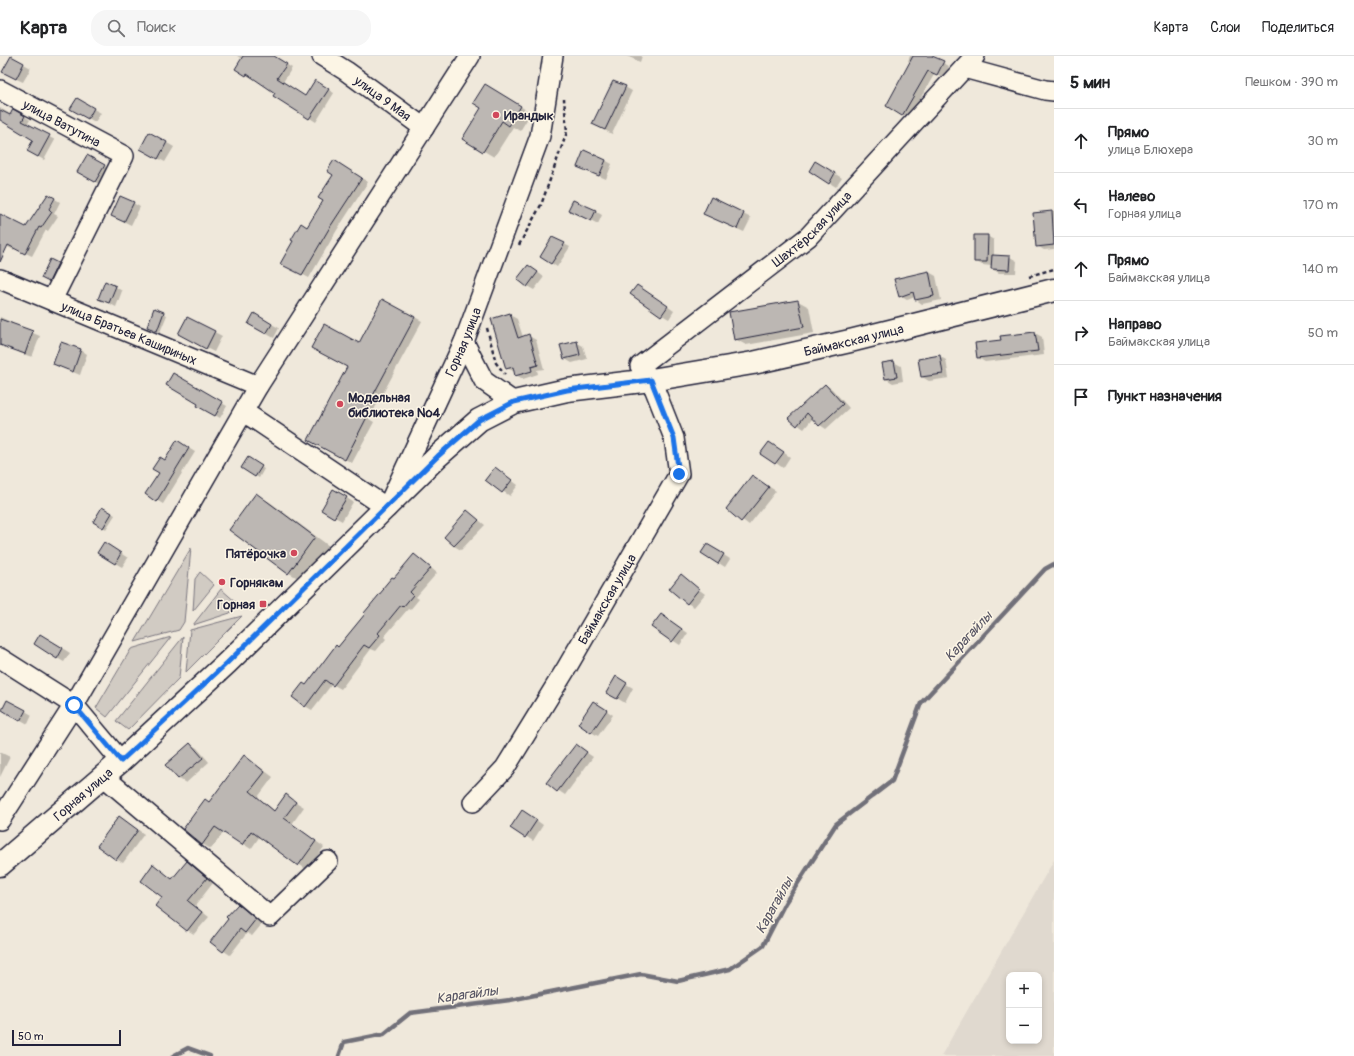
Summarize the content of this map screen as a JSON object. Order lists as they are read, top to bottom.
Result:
{
  "streets": {
    "main road": ["Баймакская улица", "Горная улица"],
    "street": [
      "улица 9 Мая",
      "улица Ватутина",
      "Шахтёрская улица",
      "улица Братьев Кашириных"
    ]
  },
  "crossings": [
    ["улица Ватутина", "улица Братьев Кашириных"],
    ["Шахтёрская улица", "Баймакская улица"],
    ["Баймакская улица", "Горная улица"]
  ],
  "water": ["Карагайлы"],
  "places": {
    "other": [
      "Ирандык",
      "Модельная библиотека №4",
      "Пятёрочка",
      "Горнякам"
    ],
    "transit": ["Горная"]
  },
  "scale_bar": "50 m",
  "page": {
    "header": "Карта",
    "search": "Поиск",
    "nav": ["Карта", "Слои", "Поделиться"],
    "heading": ["5 мин", "Пешком · 390 m"],
    "list": [
      ["Прямо", "улица Блюхера", "30 m"],
      ["Налево", "Горная улица", "170 m"],
      ["Прямо", "Баймакская улица", "140 m"],
      ["Направо", "Баймакская улица", "50 m"],
      "Пункт назначения"
    ],
    "map_buttons": ["+", "−"],
    "scale": "50 m"
  }
}
